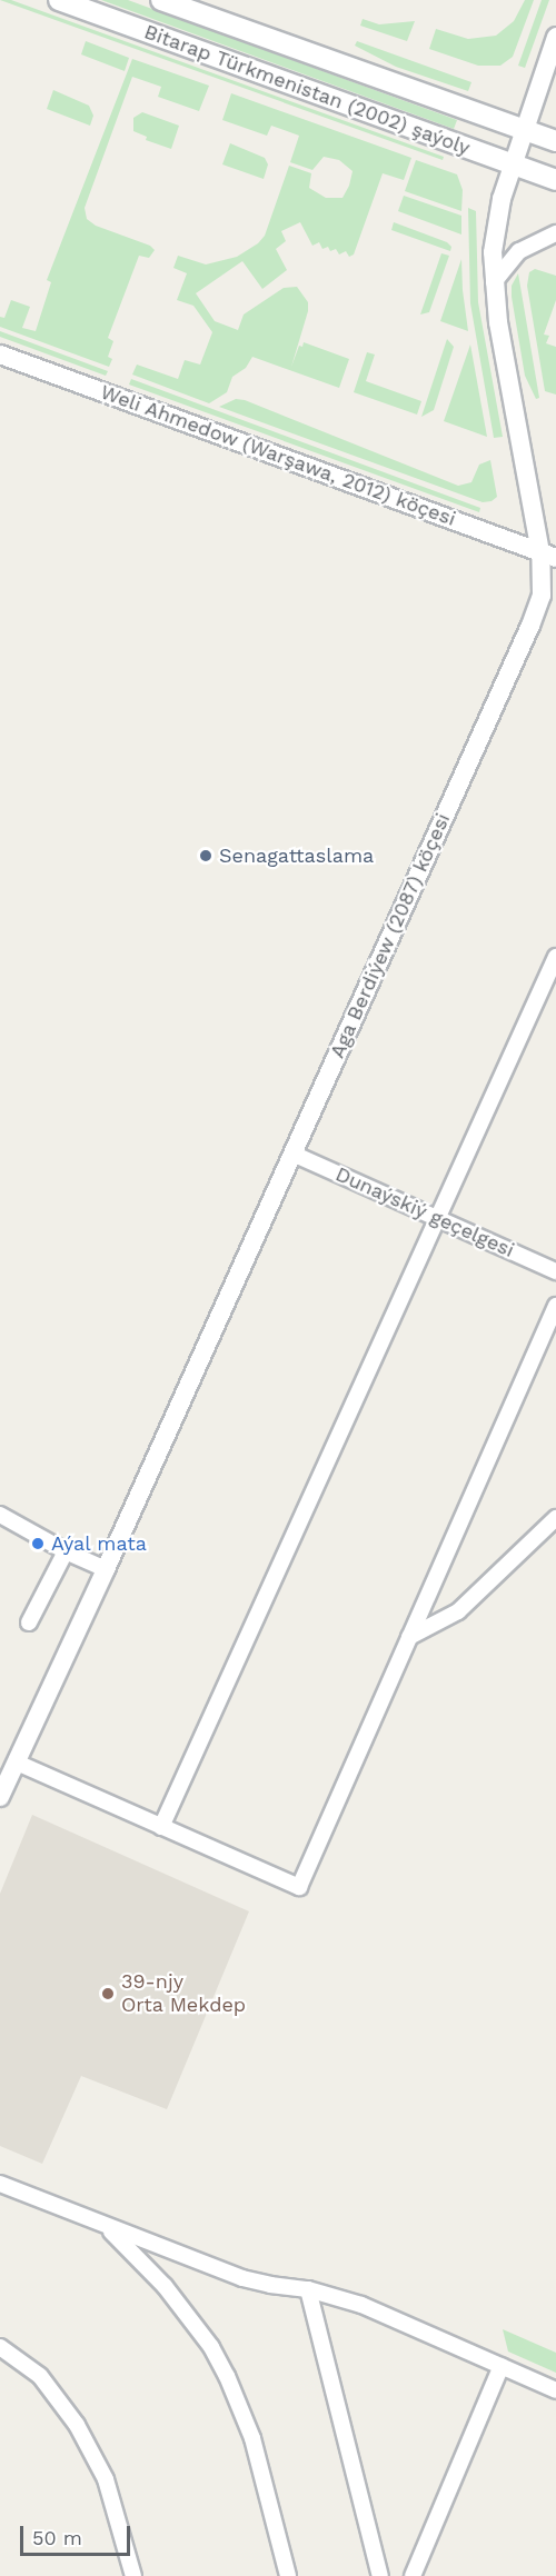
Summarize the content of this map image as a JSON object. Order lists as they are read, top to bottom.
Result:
{
  "streets": {
    "main road": ["Bitarap Türkmenistan (2002) şaýoly"],
    "street": ["Weli Ahmedow (Warşawa, 2012) köçesi", "Aga Berdiýew (2087) köçesi", "Dunaýskiý geçelgesi"]
  },
  "crossings": [
    ["Bitarap Türkmenistan (2002) şaýoly", "Aga Berdiýew (2087) köçesi"],
    ["Weli Ahmedow (Warşawa, 2012) köçesi", "Aga Berdiýew (2087) köçesi"],
    ["Aga Berdiýew (2087) köçesi", "Dunaýskiý geçelgesi"]
  ],
  "places": ["Senagattaslama", "Aýal mata", "39-njy Orta Mekdep"],
  "scale_bar": "50 m"
}
